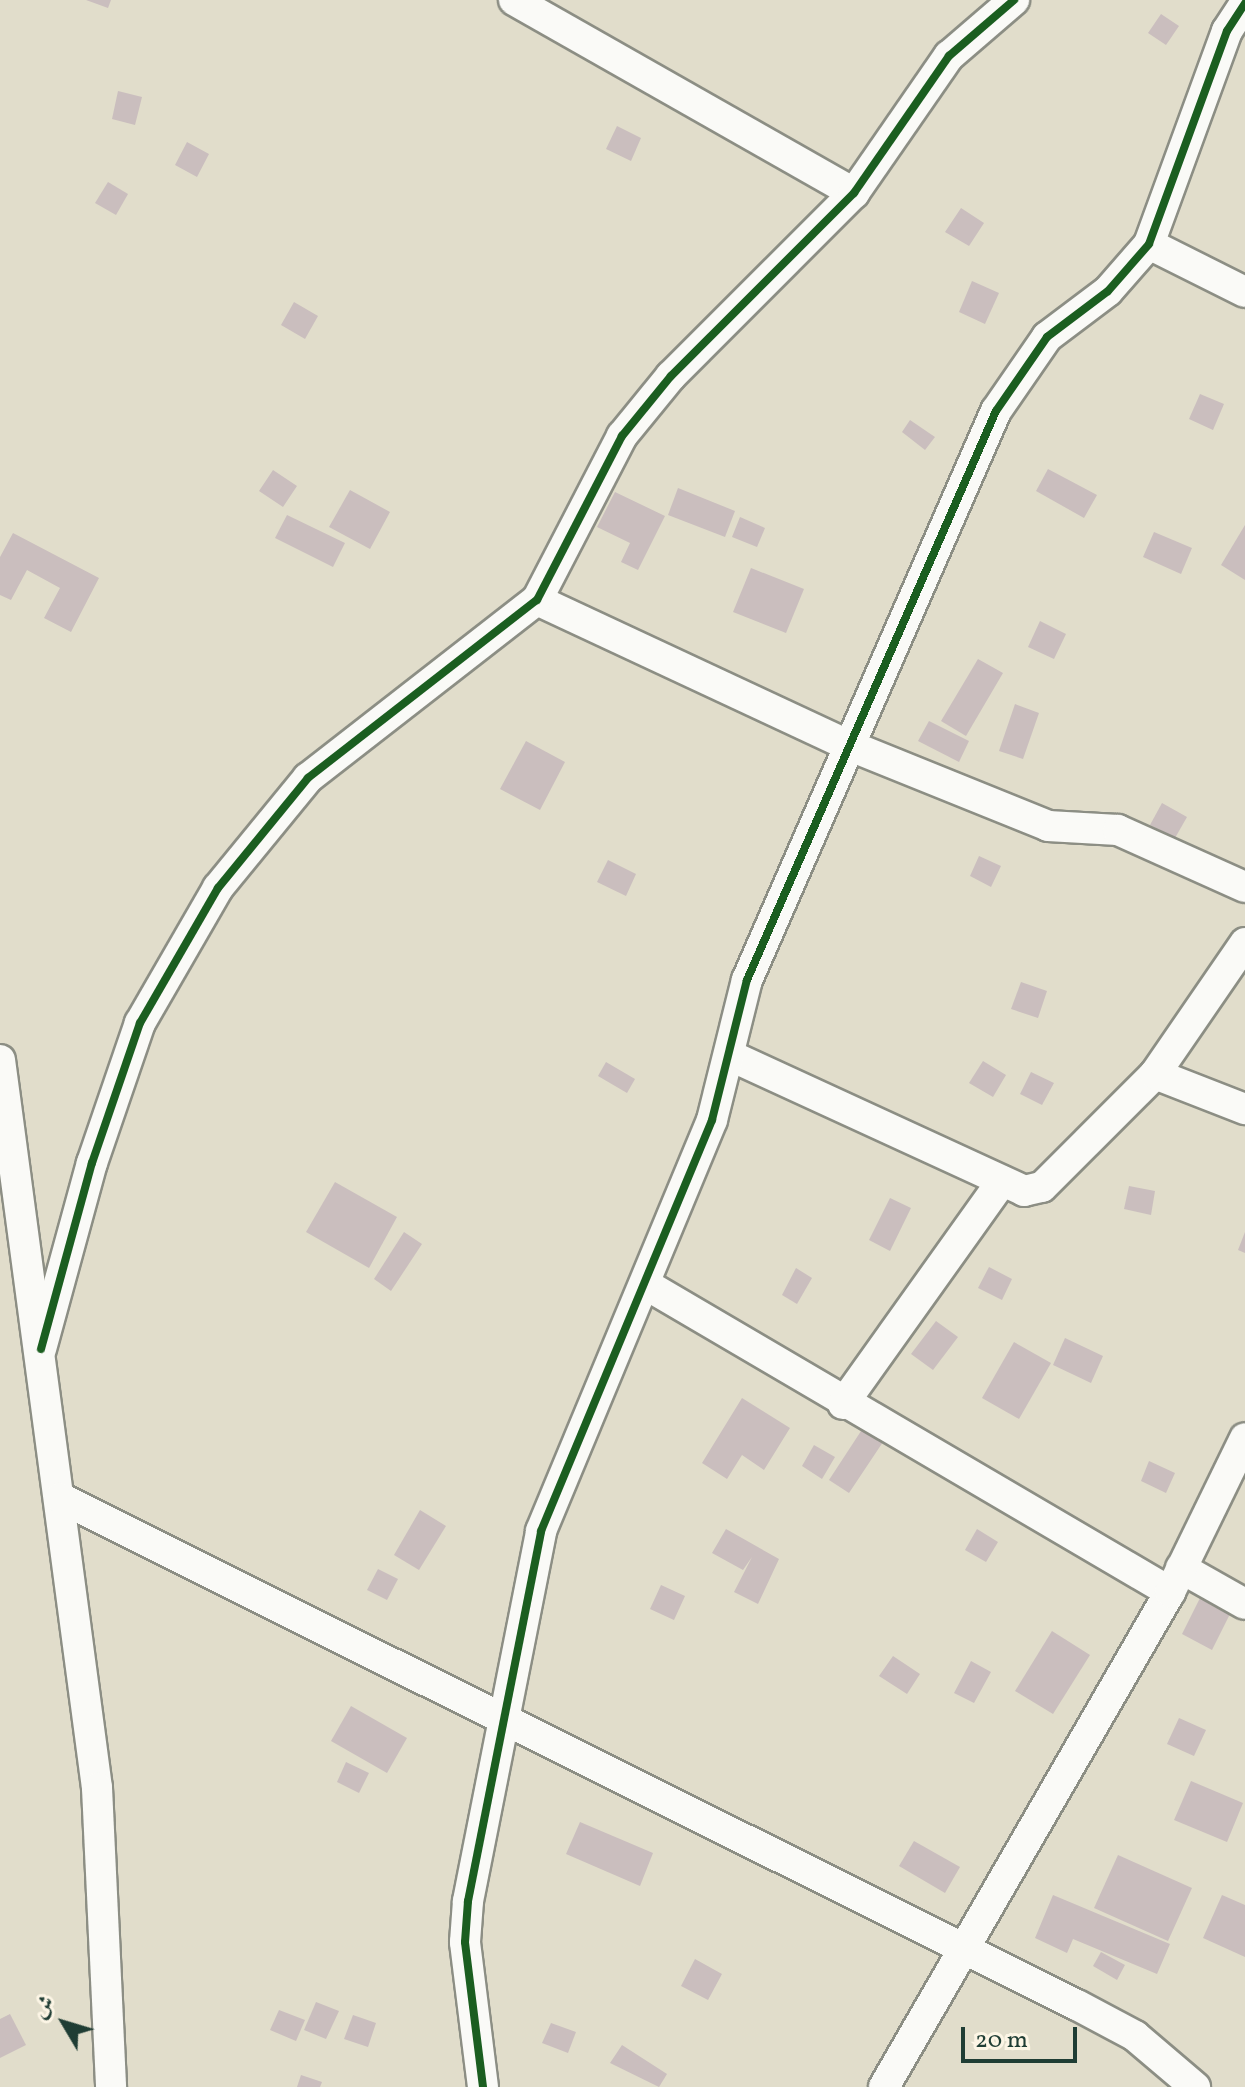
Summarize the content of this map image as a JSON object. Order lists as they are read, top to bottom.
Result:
{
  "scale_bar": "20 m",
  "north": "top left"
}
